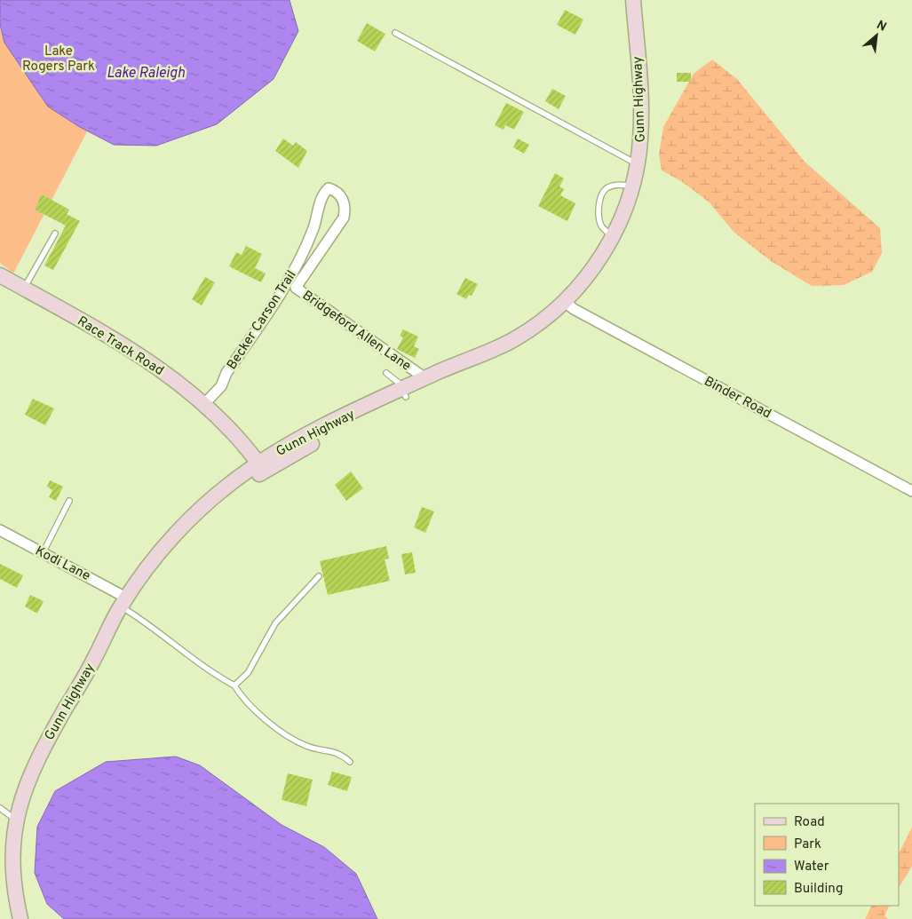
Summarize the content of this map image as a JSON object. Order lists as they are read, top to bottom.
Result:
{
  "streets": {
    "main road": ["Gunn Highway", "Race Track Road"],
    "street": [
      "Becker Carson Trail",
      "Bridgeford Allen Lane",
      "Binder Road",
      "Kodi Lane"
    ]
  },
  "crossings": [
    ["Gunn Highway", "Bridgeford Allen Lane"],
    ["Gunn Highway", "Race Track Road"],
    ["Gunn Highway", "Binder Road"],
    ["Gunn Highway", "Kodi Lane"],
    ["Becker Carson Trail", "Bridgeford Allen Lane"],
    ["Becker Carson Trail", "Race Track Road"]
  ],
  "water": ["Lake Raleigh"],
  "parks": ["Lake Rogers Park"],
  "legend": [
    "Road",
    "Park",
    "Water",
    "Building"
  ],
  "north": "top right"
}
